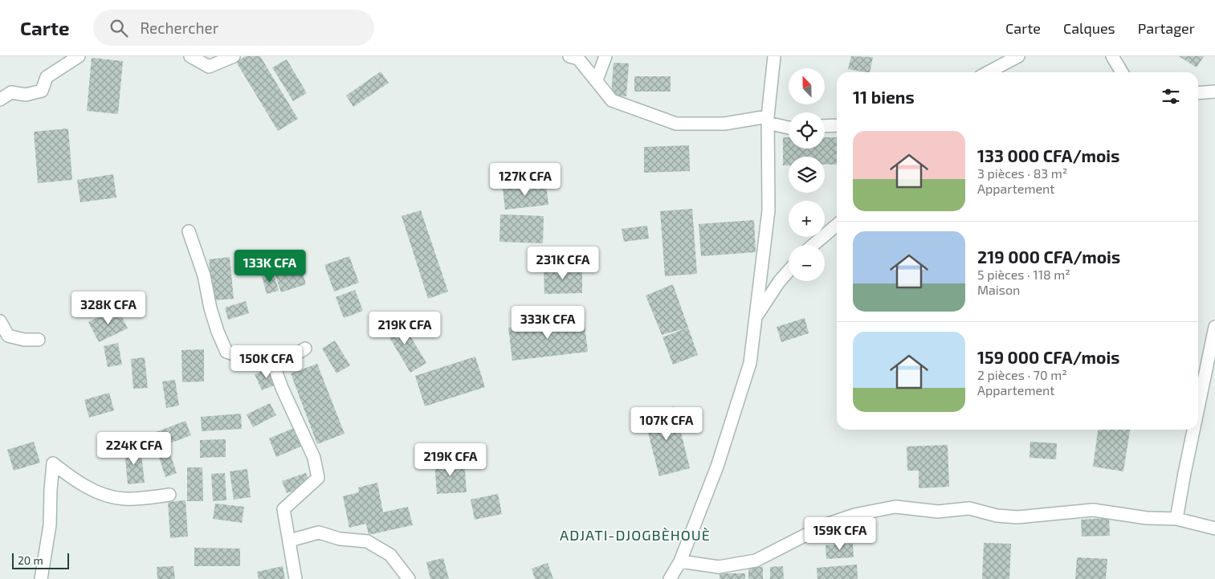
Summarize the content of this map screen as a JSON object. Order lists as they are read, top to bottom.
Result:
{
  "districts": ["ADJATI-DJOGBÈHOUÈ"],
  "scale_bar": "20 m",
  "north": "top",
  "page": {
    "header": "Carte",
    "search": "Rechercher",
    "nav": ["Carte", "Calques", "Partager"],
    "map_buttons": ["+", "−"],
    "heading": "11 biens",
    "list": [
      {
        "name": "133 000 CFA/mois",
        "note": "3 pièces · 83 m² · Appartement"
      },
      {
        "name": "219 000 CFA/mois",
        "note": "5 pièces · 118 m² · Maison"
      },
      {
        "name": "159 000 CFA/mois",
        "note": "2 pièces · 70 m² · Appartement"
      }
    ],
    "price": [
      "127K CFA",
      "231K CFA",
      "133K CFA",
      "328K CFA",
      "333K CFA",
      "219K CFA",
      "150K CFA",
      "107K CFA",
      "224K CFA",
      "219K CFA",
      "159K CFA"
    ],
    "scale": "20 m"
  }
}
